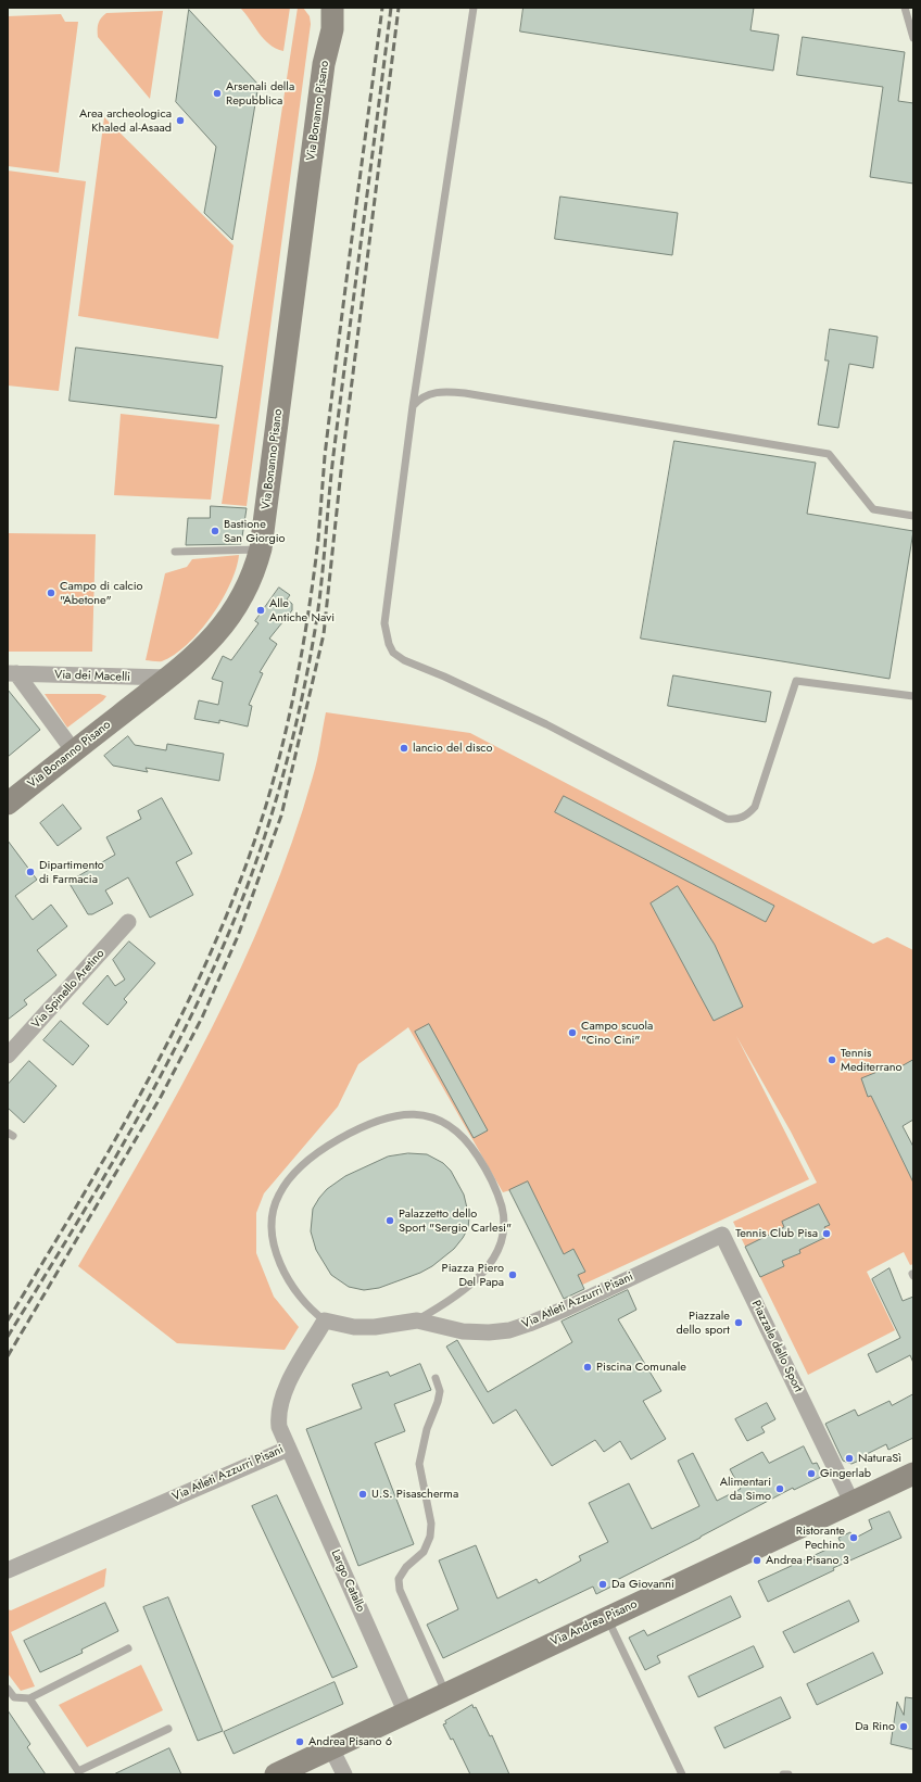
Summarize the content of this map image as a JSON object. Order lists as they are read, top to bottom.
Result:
{
  "streets": {
    "main road": ["Via Bonanno Pisano", "Via Andrea Pisano"],
    "street": [
      "Via dei Macelli",
      "Via Spinello Aretino",
      "Via Atleti Azzurri Pisani",
      "Piazzale dello Sport",
      "Largo Catallo"
    ]
  },
  "crossings": [
    ["Via Bonanno Pisano", "Via dei Macelli"],
    ["Via Atleti Azzurri Pisani", "Piazzale dello Sport"],
    ["Via Atleti Azzurri Pisani", "Largo Catallo"],
    ["Piazzale dello Sport", "Via Andrea Pisano"],
    ["Largo Catallo", "Via Andrea Pisano"]
  ],
  "places": [
    "Arsenali della Repubblica",
    "Area archeologica Khaled al-Asaad",
    "Bastione San Giorgio",
    "Campo di calcio \"Abetone\"",
    "Alle Antiche Navi",
    "lancio del disco",
    "Dipartimento di Farmacia",
    "Campo scuola \"Cino Cini\"",
    "Tennis Mediterrano",
    "Palazzetto dello Sport \"Sergio Carlesi\"",
    "Tennis Club Pisa",
    "Piazza Piero Del Papa",
    "Piazzale dello sport",
    "Piscina Comunale",
    "NaturaSì",
    "Gingerlab",
    "Alimentari da Simo",
    "U.S. Pisascherma",
    "Ristorante Pechino",
    "Andrea Pisano 3",
    "Da Giovanni",
    "Da Rino",
    "Andrea Pisano 6"
  ]
}
